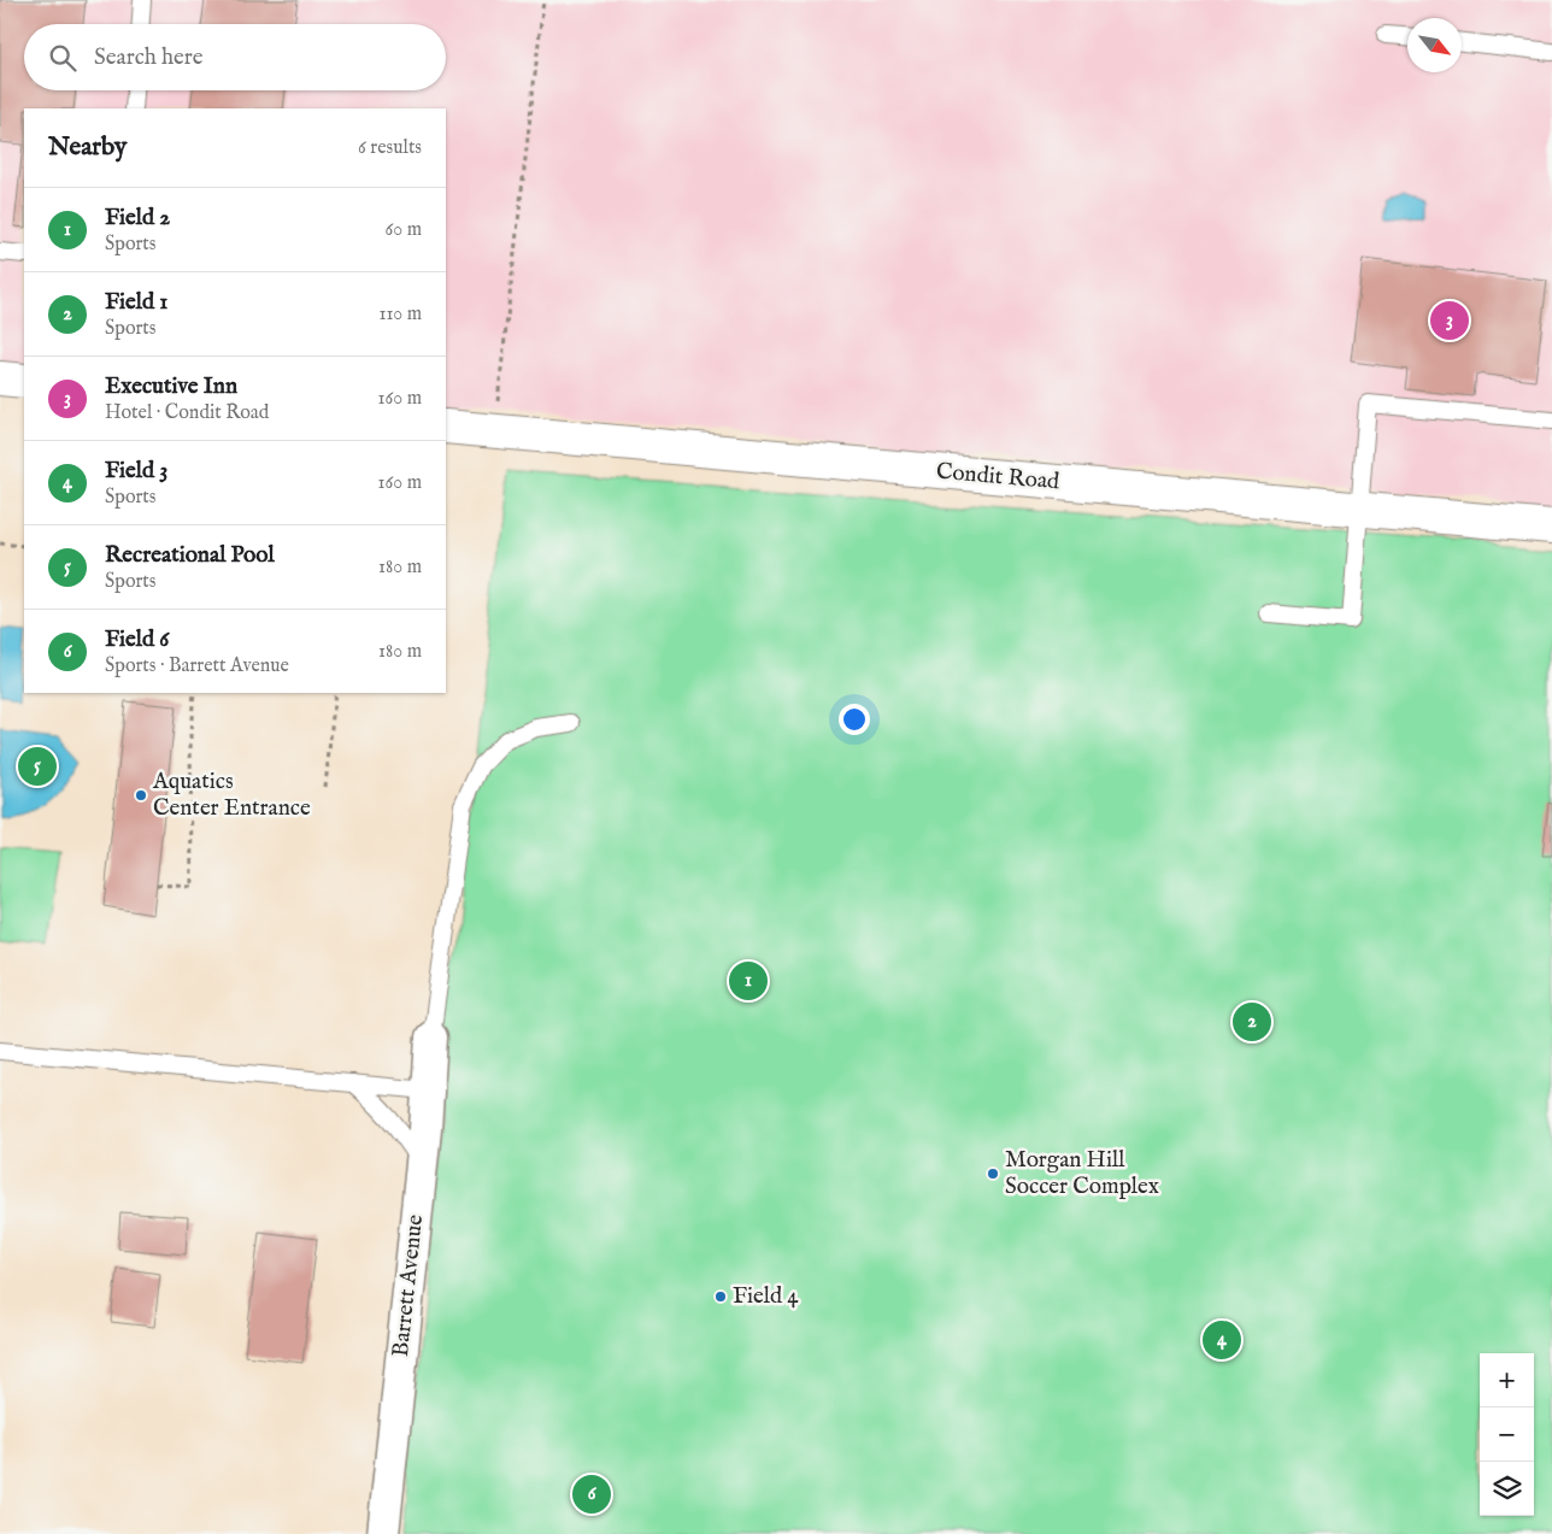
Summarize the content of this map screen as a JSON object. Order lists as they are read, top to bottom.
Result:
{
  "streets": {
    "street": ["Condit Road", "Barrett Avenue"]
  },
  "places": ["Aquatics Center Entrance", "Morgan Hill Soccer Complex", "Field 4"],
  "north": "bottom right",
  "page": {
    "search": "Search here",
    "heading": ["Nearby", "6 results"],
    "list": [
      {
        "mark": "1",
        "name": "Field 2",
        "note": "Sports",
        "value": "60 m"
      },
      {
        "mark": "2",
        "name": "Field 1",
        "note": "Sports",
        "value": "110 m"
      },
      {
        "mark": "3",
        "name": "Executive Inn",
        "note": "Hotel · Condit Road",
        "value": "160 m"
      },
      {
        "mark": "4",
        "name": "Field 3",
        "note": "Sports",
        "value": "160 m"
      },
      {
        "mark": "5",
        "name": "Recreational Pool",
        "note": "Sports",
        "value": "180 m"
      },
      {
        "mark": "6",
        "name": "Field 6",
        "note": "Sports · Barrett Avenue",
        "value": "180 m"
      }
    ],
    "pins": [
      "3",
      "5",
      "1",
      "2",
      "4",
      "6"
    ],
    "map_buttons": ["+", "−"]
  }
}
